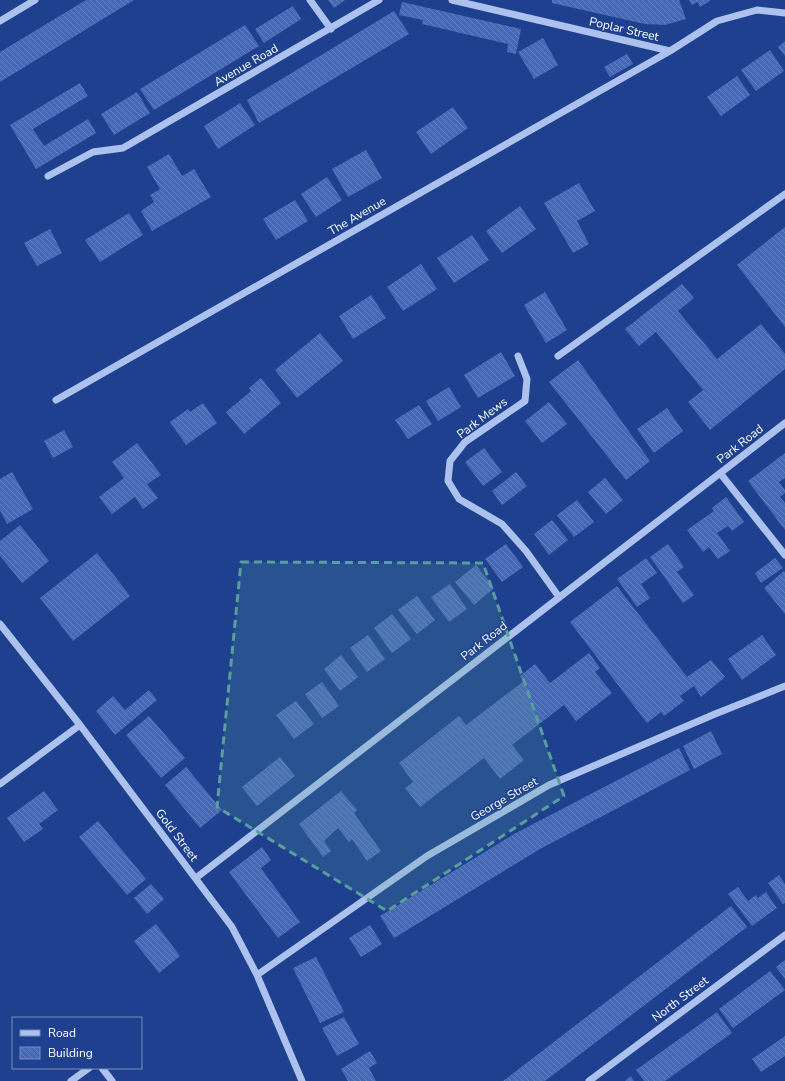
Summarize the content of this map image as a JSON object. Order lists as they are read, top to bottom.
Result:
{
  "streets": {
    "street": [
      "Poplar Street",
      "Avenue Road",
      "The Avenue",
      "Park Mews",
      "Park Road",
      "George Street",
      "Gold Street",
      "North Street"
    ]
  },
  "crossings": [
    ["Poplar Street", "The Avenue"],
    ["Park Mews", "Park Road"],
    ["Park Road", "Gold Street"],
    ["George Street", "Gold Street"]
  ],
  "legend": ["Road", "Building"]
}
